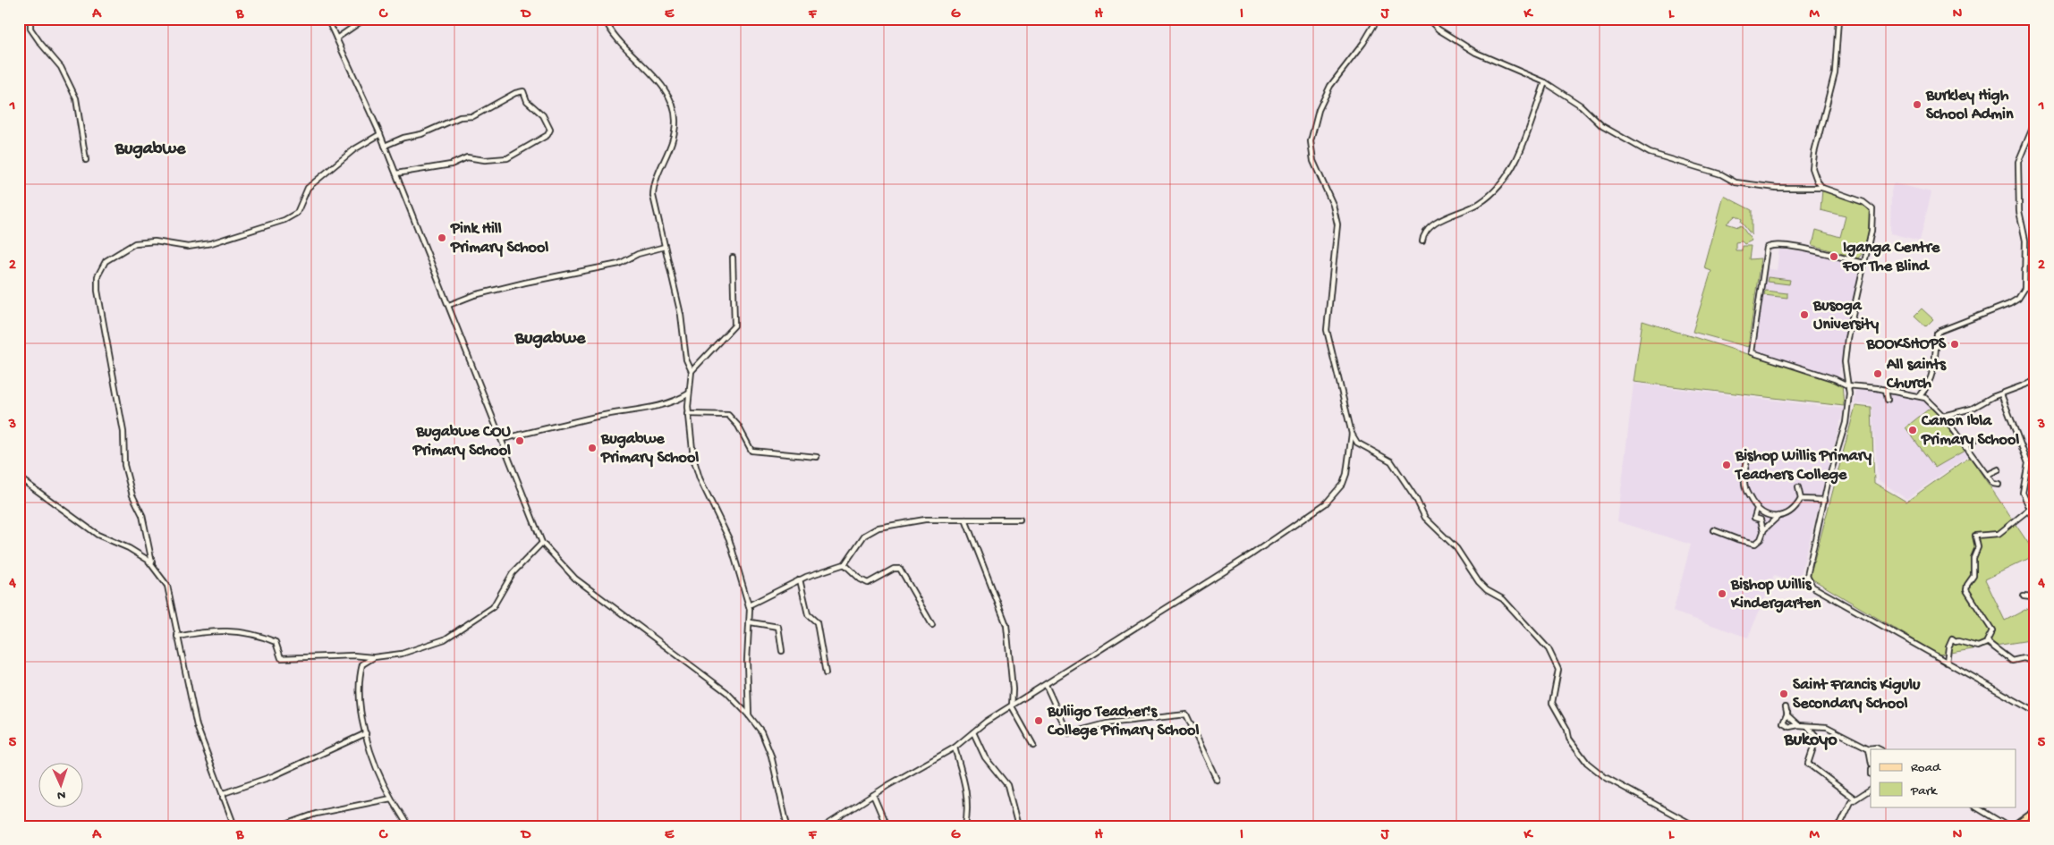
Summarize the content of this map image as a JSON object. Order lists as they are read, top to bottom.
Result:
{
  "districts": ["Bugabwe", "Bugabwe", "Bukoyo"],
  "places": [
    "Burkley High School Admin",
    "Pink Hill Primary School",
    "Iganga Centre For The Blind",
    "Busoga University",
    "BOOKSHOPS",
    "All saints Church",
    "Canon Ibla Primary School",
    "Bugabwe COU Primary School",
    "Bugabwe Primary School",
    "Bishop Willis Primary Teachers College",
    "Bishop Willis Kindergarten",
    "Saint Francis Kigulu Secondary School",
    "Buliigo Teacher's College Primary School"
  ],
  "legend": ["Road", "Park"],
  "north": "bottom",
  "grid": {
    "columns": [
      "A",
      "B",
      "C",
      "D",
      "E",
      "F",
      "G",
      "H",
      "I",
      "J",
      "K",
      "L",
      "M",
      "N"
    ],
    "rows": [
      "1",
      "2",
      "3",
      "4",
      "5"
    ]
  }
}
